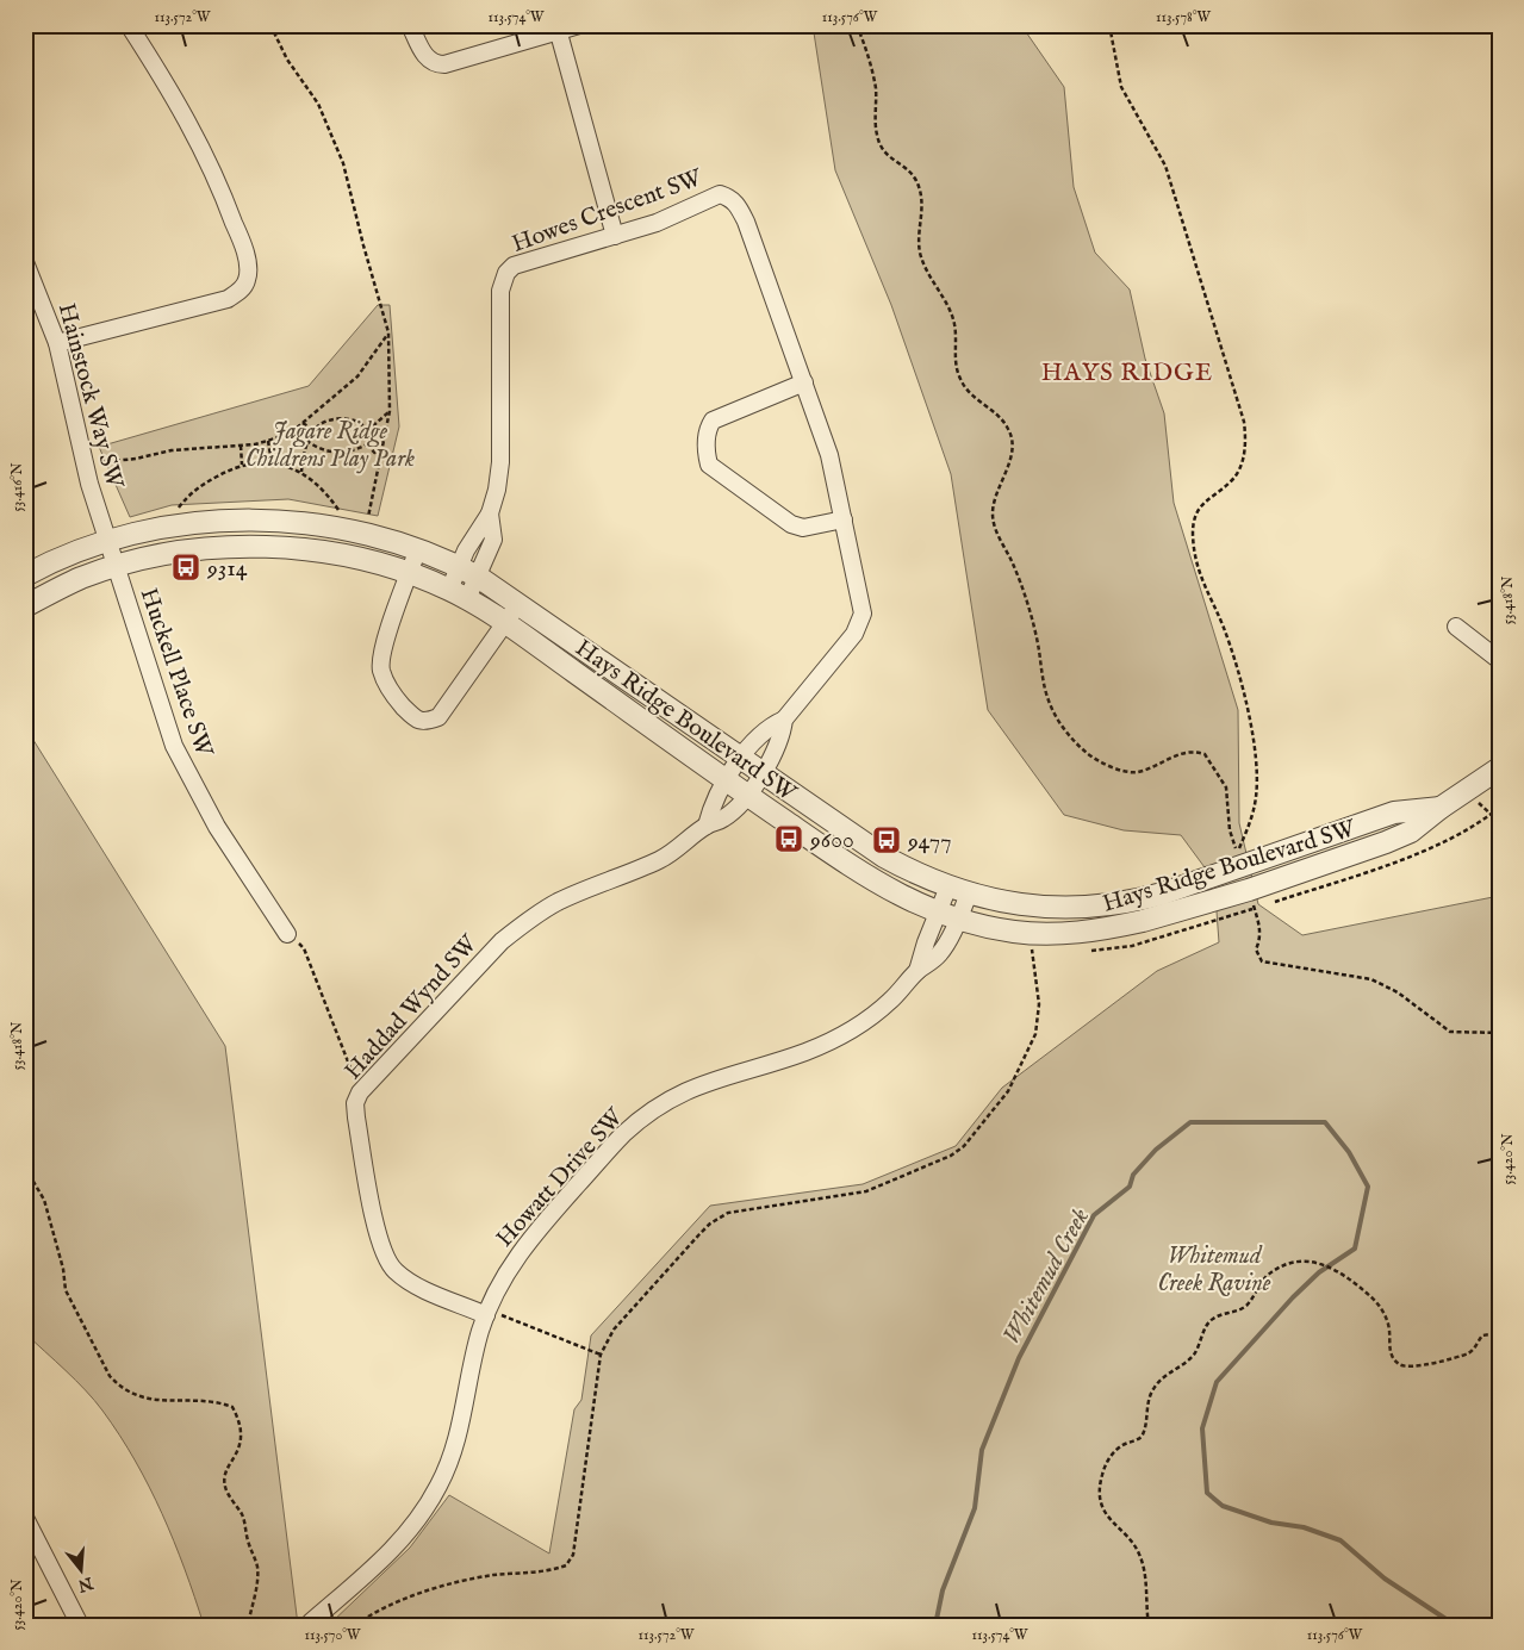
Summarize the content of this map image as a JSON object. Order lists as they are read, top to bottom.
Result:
{
  "streets": {
    "street": [
      "Howes Crescent SW",
      "Hainstock Way SW",
      "Huckell Place SW",
      "Hays Ridge Boulevard SW",
      "Haddad Wynd SW",
      "Howatt Drive SW"
    ]
  },
  "crossings": [
    ["Howes Crescent SW", "Hays Ridge Boulevard SW"],
    ["Howes Crescent SW", "Haddad Wynd SW"],
    ["Hainstock Way SW", "Huckell Place SW"],
    ["Hainstock Way SW", "Hays Ridge Boulevard SW"],
    ["Huckell Place SW", "Hays Ridge Boulevard SW"],
    ["Hays Ridge Boulevard SW", "Haddad Wynd SW"],
    ["Hays Ridge Boulevard SW", "Howatt Drive SW"],
    ["Haddad Wynd SW", "Howatt Drive SW"]
  ],
  "districts": ["HAYS RIDGE"],
  "water": ["Whitemud Creek"],
  "parks": ["Jagare Ridge Childrens Play Park", "Whitemud Creek Ravine"],
  "places": {
    "bus stop": ["9314", "9600", "9477"]
  },
  "north": "bottom",
  "coordinates": [
    "113.572°W",
    "113.574°W",
    "113.576°W",
    "113.578°W",
    "53.416°N",
    "53.418°N",
    "53.420°N",
    "113.570°W"
  ]
}
